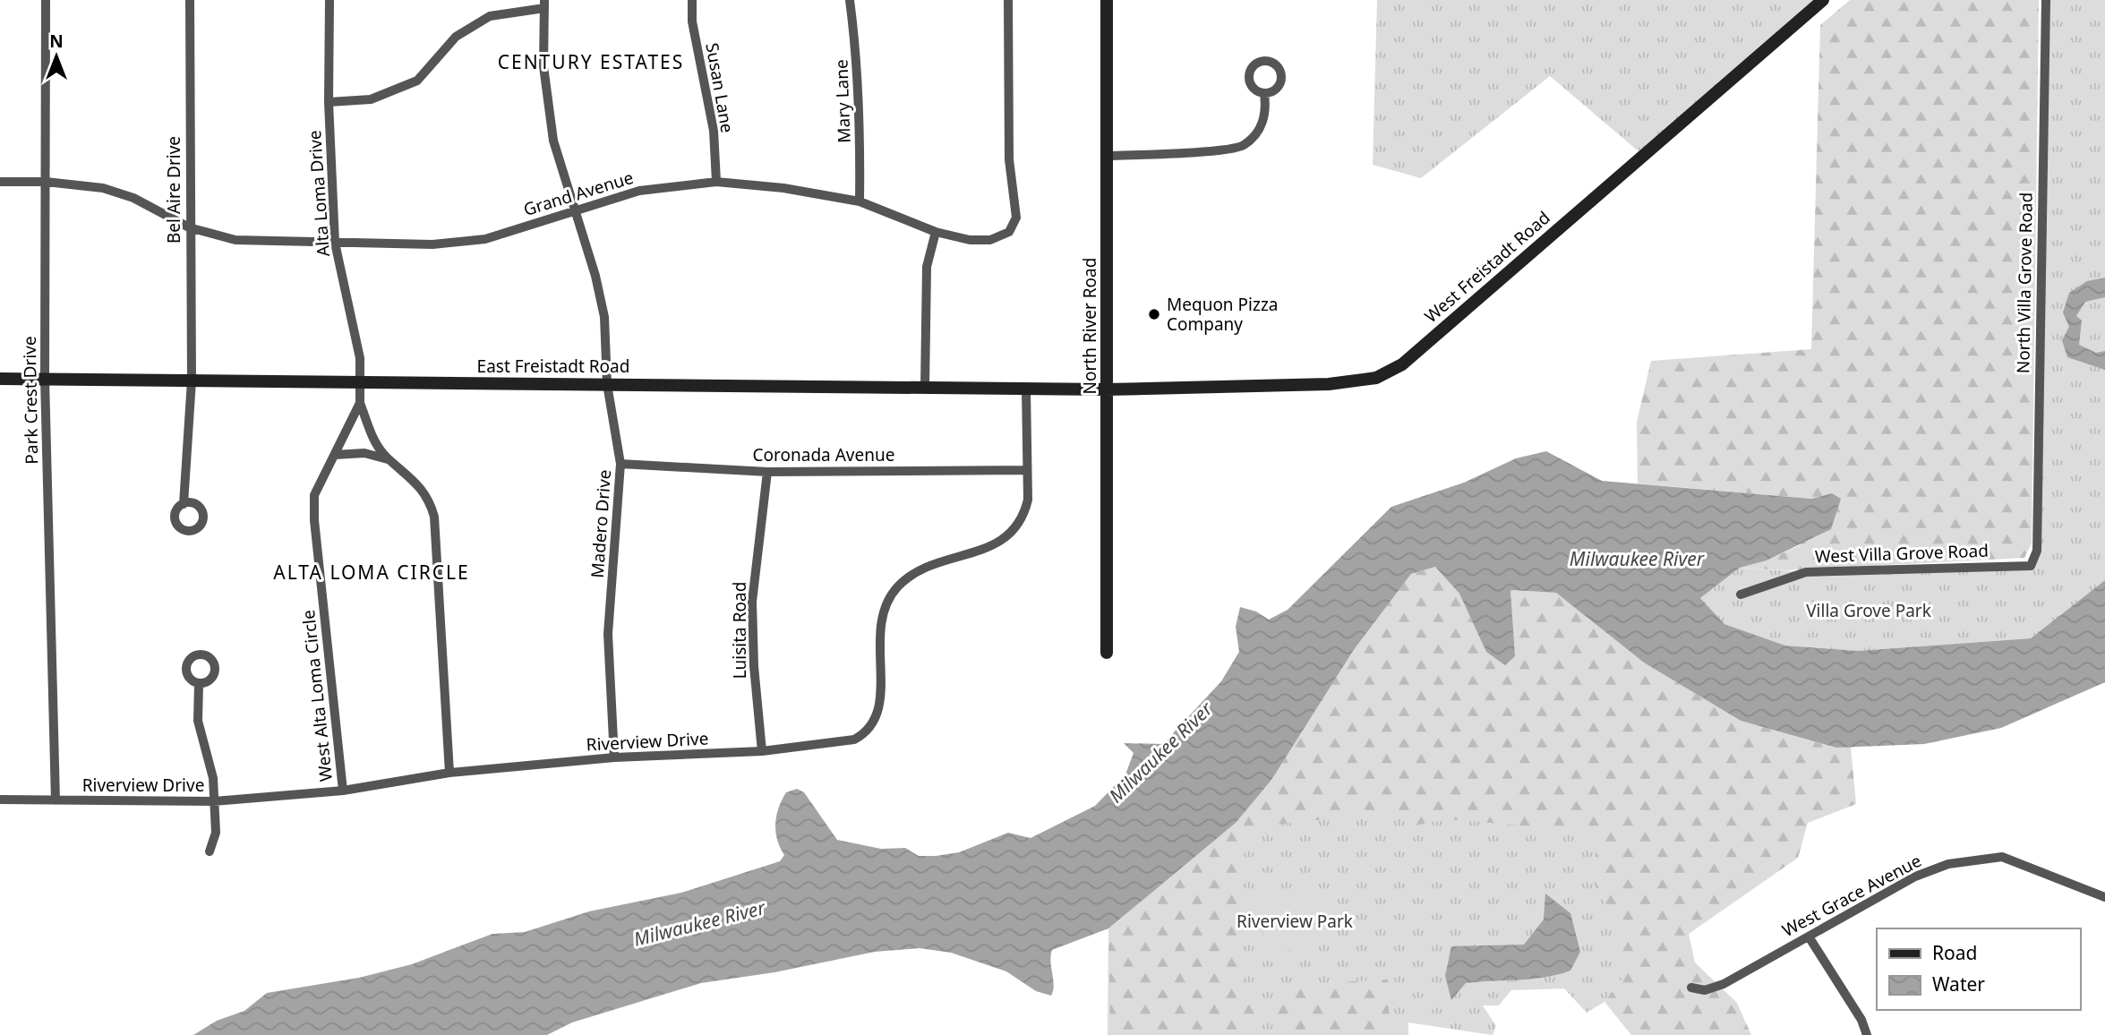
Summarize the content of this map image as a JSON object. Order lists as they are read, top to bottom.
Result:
{
  "streets": {
    "street": [
      "Susan Lane",
      "Mary Lane",
      "Bel Aire Drive",
      "Alta Loma Drive",
      "Grand Avenue",
      "West Freistadt Road",
      "North Villa Grove Road",
      "North River Road",
      "East Freistadt Road",
      "Park Crest Drive",
      "Coronada Avenue",
      "Madero Drive",
      "West Villa Grove Road",
      "Luisita Road",
      "West Alta Loma Circle",
      "Riverview Drive",
      "West Grace Avenue"
    ]
  },
  "crossings": [
    ["Susan Lane", "Grand Avenue"],
    ["Mary Lane", "Grand Avenue"],
    ["Bel Aire Drive", "Grand Avenue"],
    ["Bel Aire Drive", "East Freistadt Road"],
    ["Alta Loma Drive", "Grand Avenue"],
    ["Alta Loma Drive", "East Freistadt Road"],
    ["Alta Loma Drive", "West Alta Loma Circle"],
    ["Grand Avenue", "Park Crest Drive"],
    ["Grand Avenue", "Madero Drive"],
    ["West Freistadt Road", "North River Road"],
    ["West Freistadt Road", "East Freistadt Road"],
    ["North Villa Grove Road", "West Villa Grove Road"],
    ["North River Road", "East Freistadt Road"],
    ["East Freistadt Road", "Park Crest Drive"],
    ["East Freistadt Road", "Madero Drive"],
    ["East Freistadt Road", "West Alta Loma Circle"],
    ["East Freistadt Road", "Riverview Drive"],
    ["Park Crest Drive", "Riverview Drive"],
    ["Coronada Avenue", "Madero Drive"],
    ["Coronada Avenue", "Luisita Road"],
    ["Coronada Avenue", "Riverview Drive"],
    ["Madero Drive", "Riverview Drive"],
    ["Luisita Road", "Riverview Drive"],
    ["West Alta Loma Circle", "Riverview Drive"]
  ],
  "districts": ["CENTURY ESTATES", "ALTA LOMA CIRCLE"],
  "water": ["Milwaukee River"],
  "parks": ["Villa Grove Park", "Riverview Park"],
  "places": ["Mequon Pizza Company"],
  "legend": ["Road", "Water"],
  "north": "top"
}
